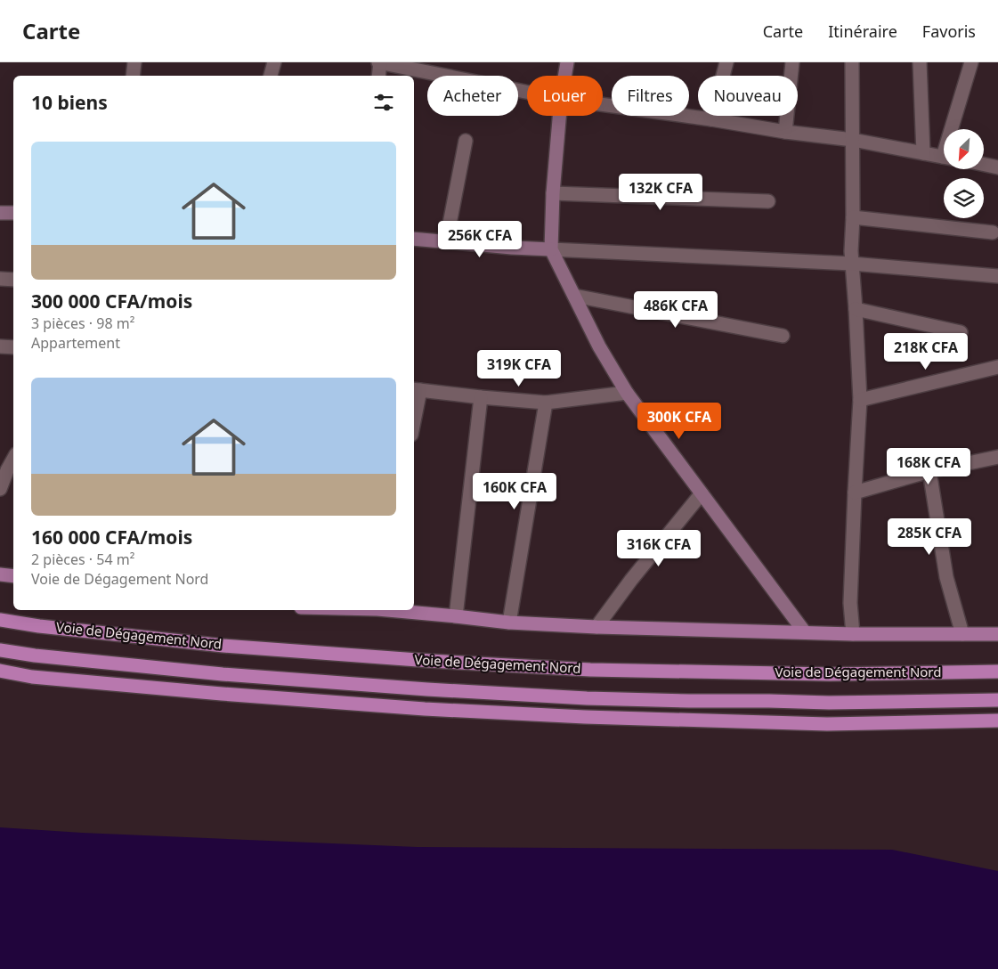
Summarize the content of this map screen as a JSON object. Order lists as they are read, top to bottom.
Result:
{
  "streets": {
    "highway": ["Voie de Dégagement Nord"]
  },
  "north": "bottom left",
  "page": {
    "header": "Carte",
    "nav": ["Carte", "Itinéraire", "Favoris"],
    "chip": [
      "Acheter",
      "Louer",
      "Filtres",
      "Nouveau"
    ],
    "heading": "10 biens",
    "list": [
      {
        "name": "300 000 CFA/mois",
        "note": "3 pièces · 98 m² · Appartement"
      },
      {
        "name": "160 000 CFA/mois",
        "note": "2 pièces · 54 m² · Voie de Dégagement Nord"
      }
    ],
    "price": [
      "132K CFA",
      "256K CFA",
      "486K CFA",
      "218K CFA",
      "319K CFA",
      "300K CFA",
      "168K CFA",
      "160K CFA",
      "285K CFA",
      "316K CFA"
    ]
  }
}
